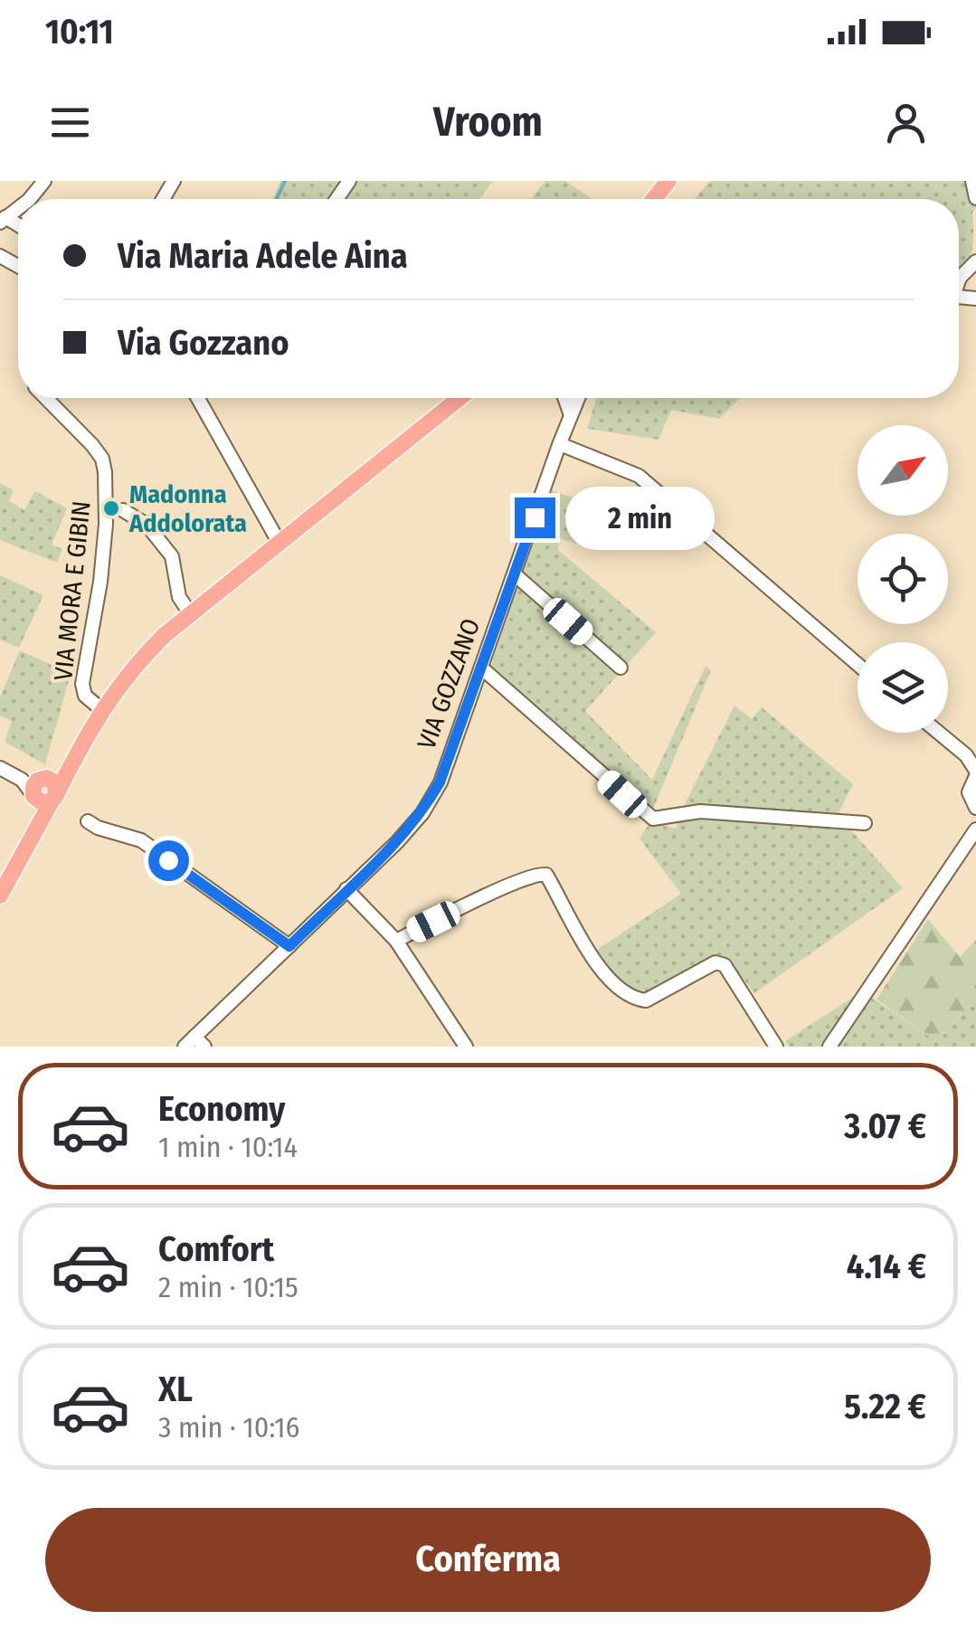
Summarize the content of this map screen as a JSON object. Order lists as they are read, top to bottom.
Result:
{
  "streets": {
    "street": ["VIA MORA E GIBIN", "VIA GOZZANO"]
  },
  "places": ["Madonna Addolorata"],
  "north": "top right",
  "page": {
    "status": "10:11",
    "header": "Vroom",
    "banner": ["Via Maria Adele Aina", "Via Gozzano"],
    "bubble": "2 min",
    "list": [
      {
        "name": "Economy",
        "note": "1 min · 10:14",
        "value": "3.07 €"
      },
      {
        "name": "Comfort",
        "note": "2 min · 10:15",
        "value": "4.14 €"
      },
      {
        "name": "XL",
        "note": "3 min · 10:16",
        "value": "5.22 €"
      }
    ],
    "buttons": "Conferma"
  }
}
